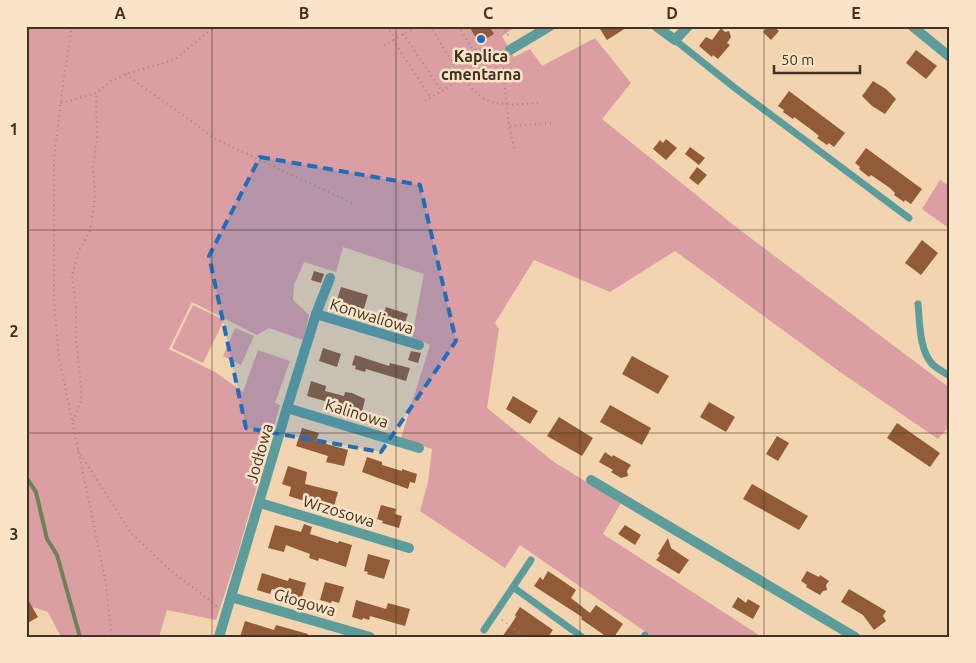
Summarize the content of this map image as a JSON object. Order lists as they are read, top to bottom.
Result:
{
  "streets": {
    "street": [
      "Konwaliowa",
      "Kalinowa",
      "Jodłowa",
      "Wrzosowa",
      "Głogowa"
    ]
  },
  "crossings": [
    ["Konwaliowa", "Jodłowa"],
    ["Kalinowa", "Jodłowa"],
    ["Jodłowa", "Wrzosowa"],
    ["Jodłowa", "Głogowa"]
  ],
  "places": ["Kaplica cmentarna"],
  "scale_bar": "50 m",
  "grid": {
    "columns": [
      "A",
      "B",
      "C",
      "D",
      "E"
    ],
    "rows": ["1", "2", "3"]
  }
}
